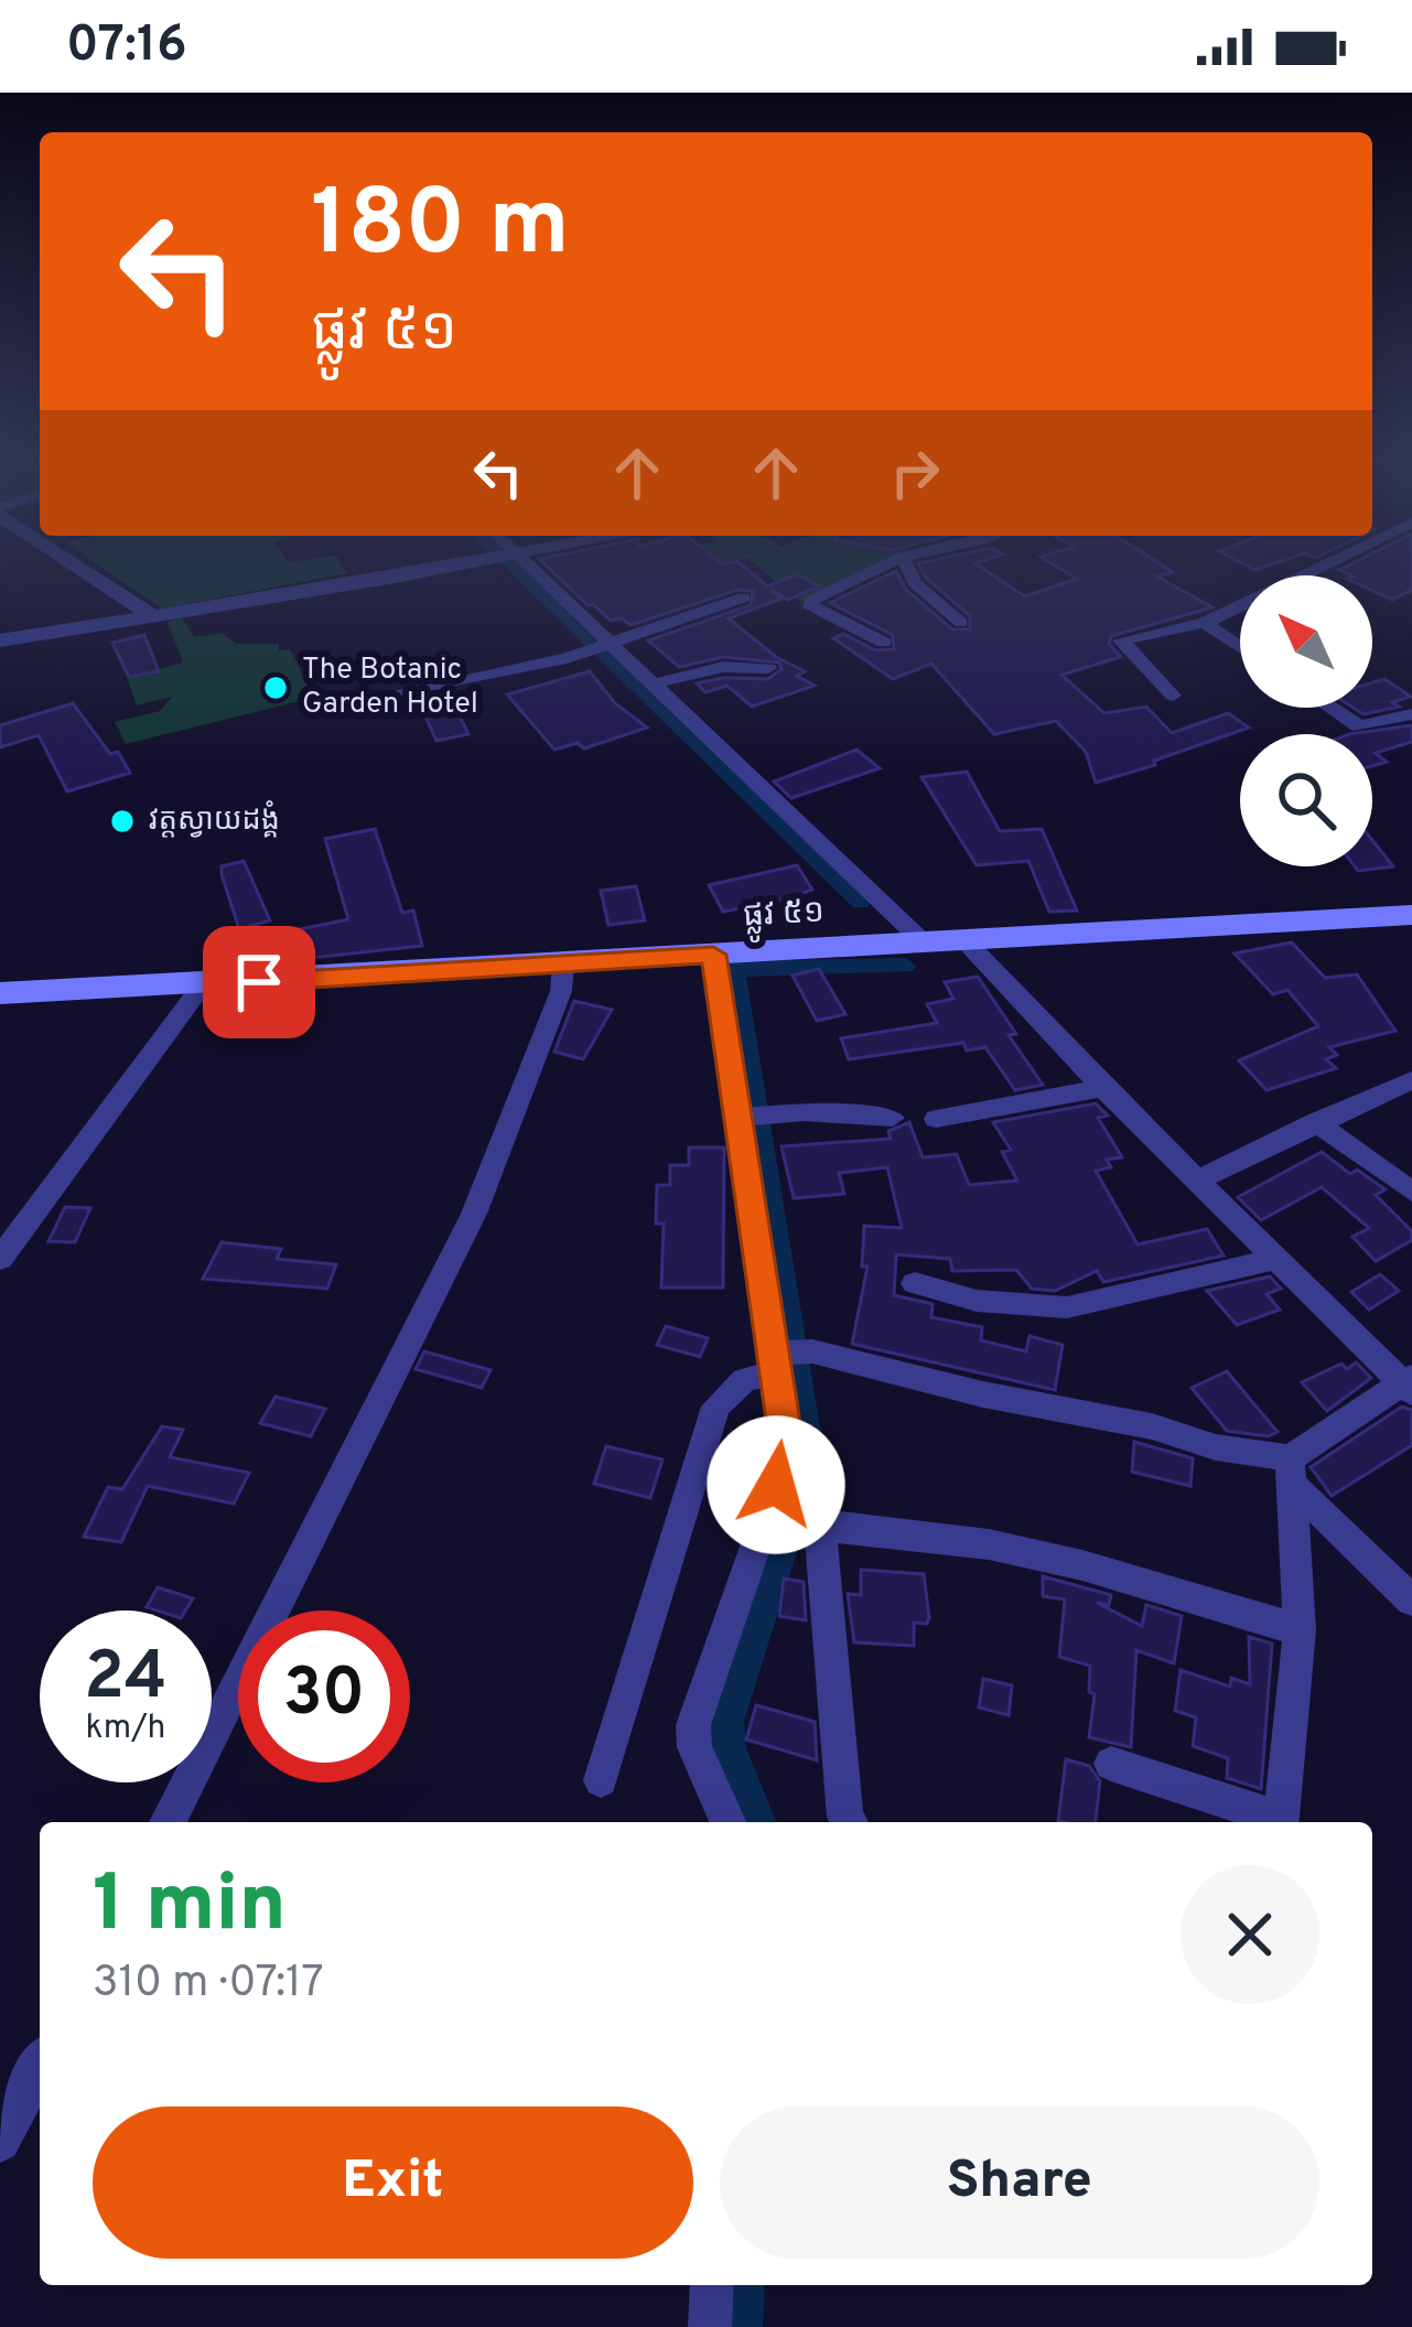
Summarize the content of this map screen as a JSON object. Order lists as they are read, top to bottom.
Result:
{
  "streets": {
    "main road": ["ផ្លូវ ៥១"]
  },
  "places": ["The Botanic Garden Hotel", "វត្តស្វាយដង្គំ"],
  "north": "top left",
  "page": {
    "status": "07:16",
    "turn": ["180 m", "ផ្លូវ ៥១"],
    "speed": "24 km/h",
    "limit": "30",
    "heading": ["1 min", "310 m · 07:17"],
    "buttons": ["Exit", "Share"]
  }
}
